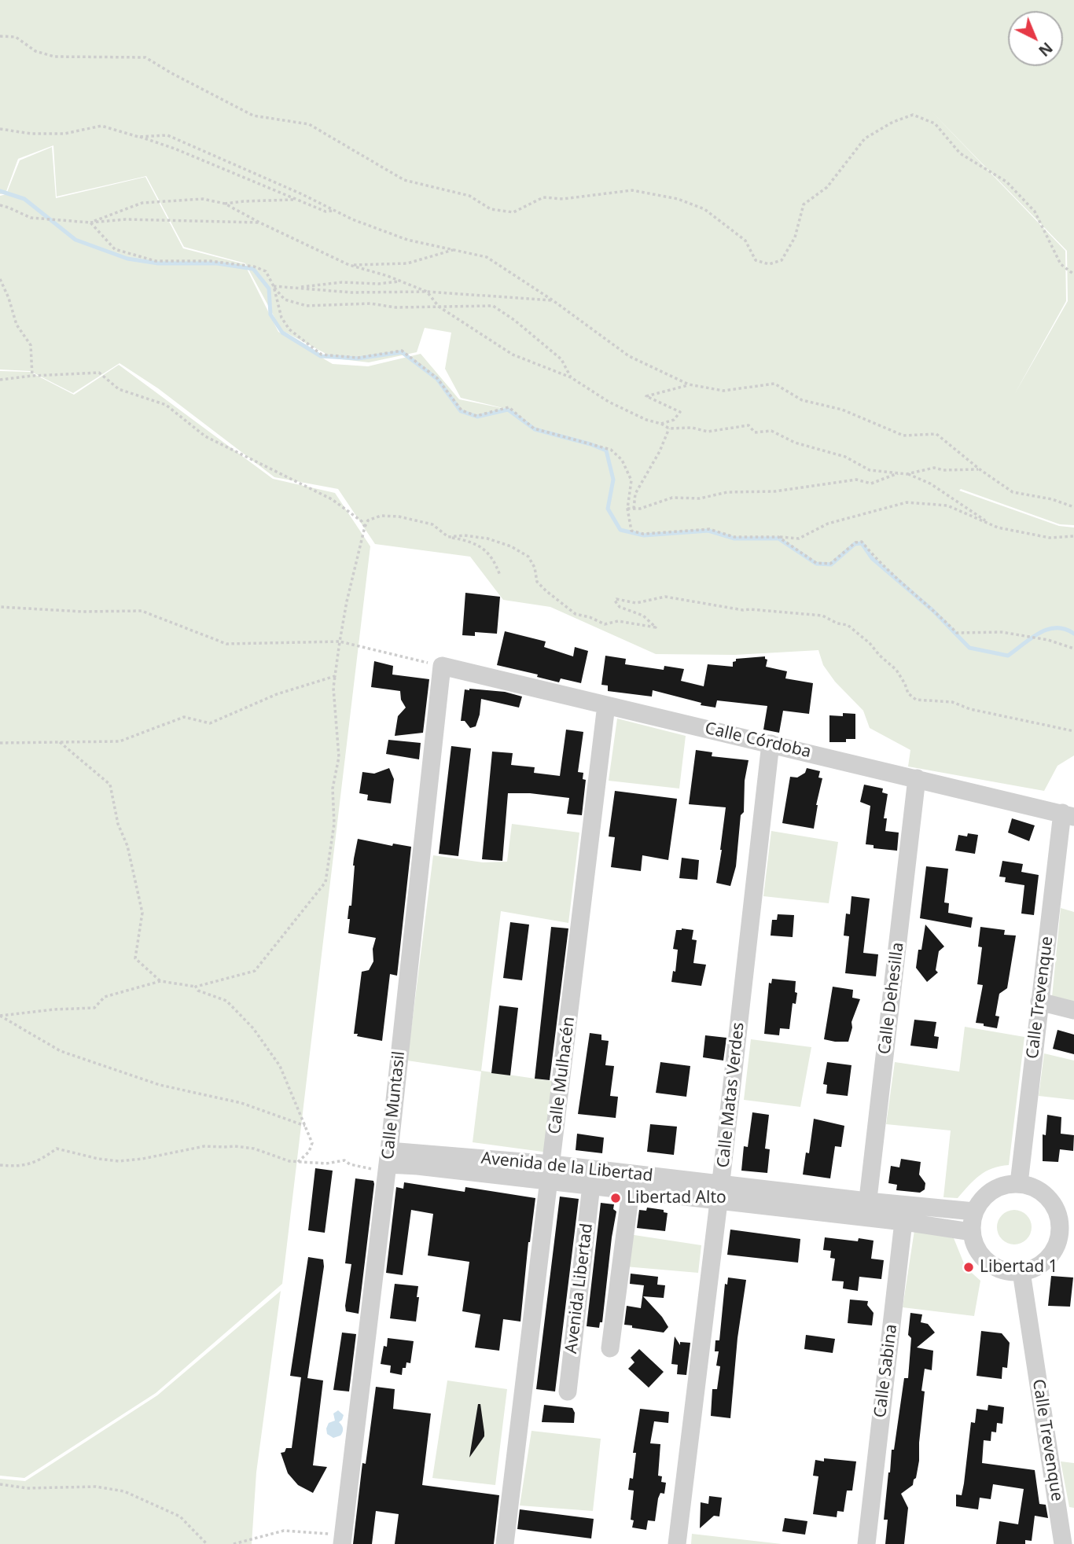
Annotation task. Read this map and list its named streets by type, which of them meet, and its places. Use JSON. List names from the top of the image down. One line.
{"streets":{"street":["Calle Córdoba","Calle Trevenque","Calle Dehesilla","Calle Mulhacén","Calle Matas Verdes","Calle Muntasil","Avenida de la Libertad","Avenida Libertad","Calle Sabina"]},"crossings":[["Calle Córdoba","Calle Trevenque"],["Calle Córdoba","Calle Dehesilla"],["Calle Córdoba","Calle Mulhacén"],["Calle Córdoba","Calle Matas Verdes"],["Calle Córdoba","Calle Muntasil"],["Calle Trevenque","Avenida de la Libertad"],["Calle Dehesilla","Avenida de la Libertad"],["Calle Mulhacén","Avenida de la Libertad"],["Calle Matas Verdes","Avenida de la Libertad"],["Calle Muntasil","Avenida de la Libertad"],["Avenida de la Libertad","Avenida Libertad"],["Avenida de la Libertad","Calle Sabina"]],"places":["Libertad Alto","Libertad 1"],"north":"bottom right"}
